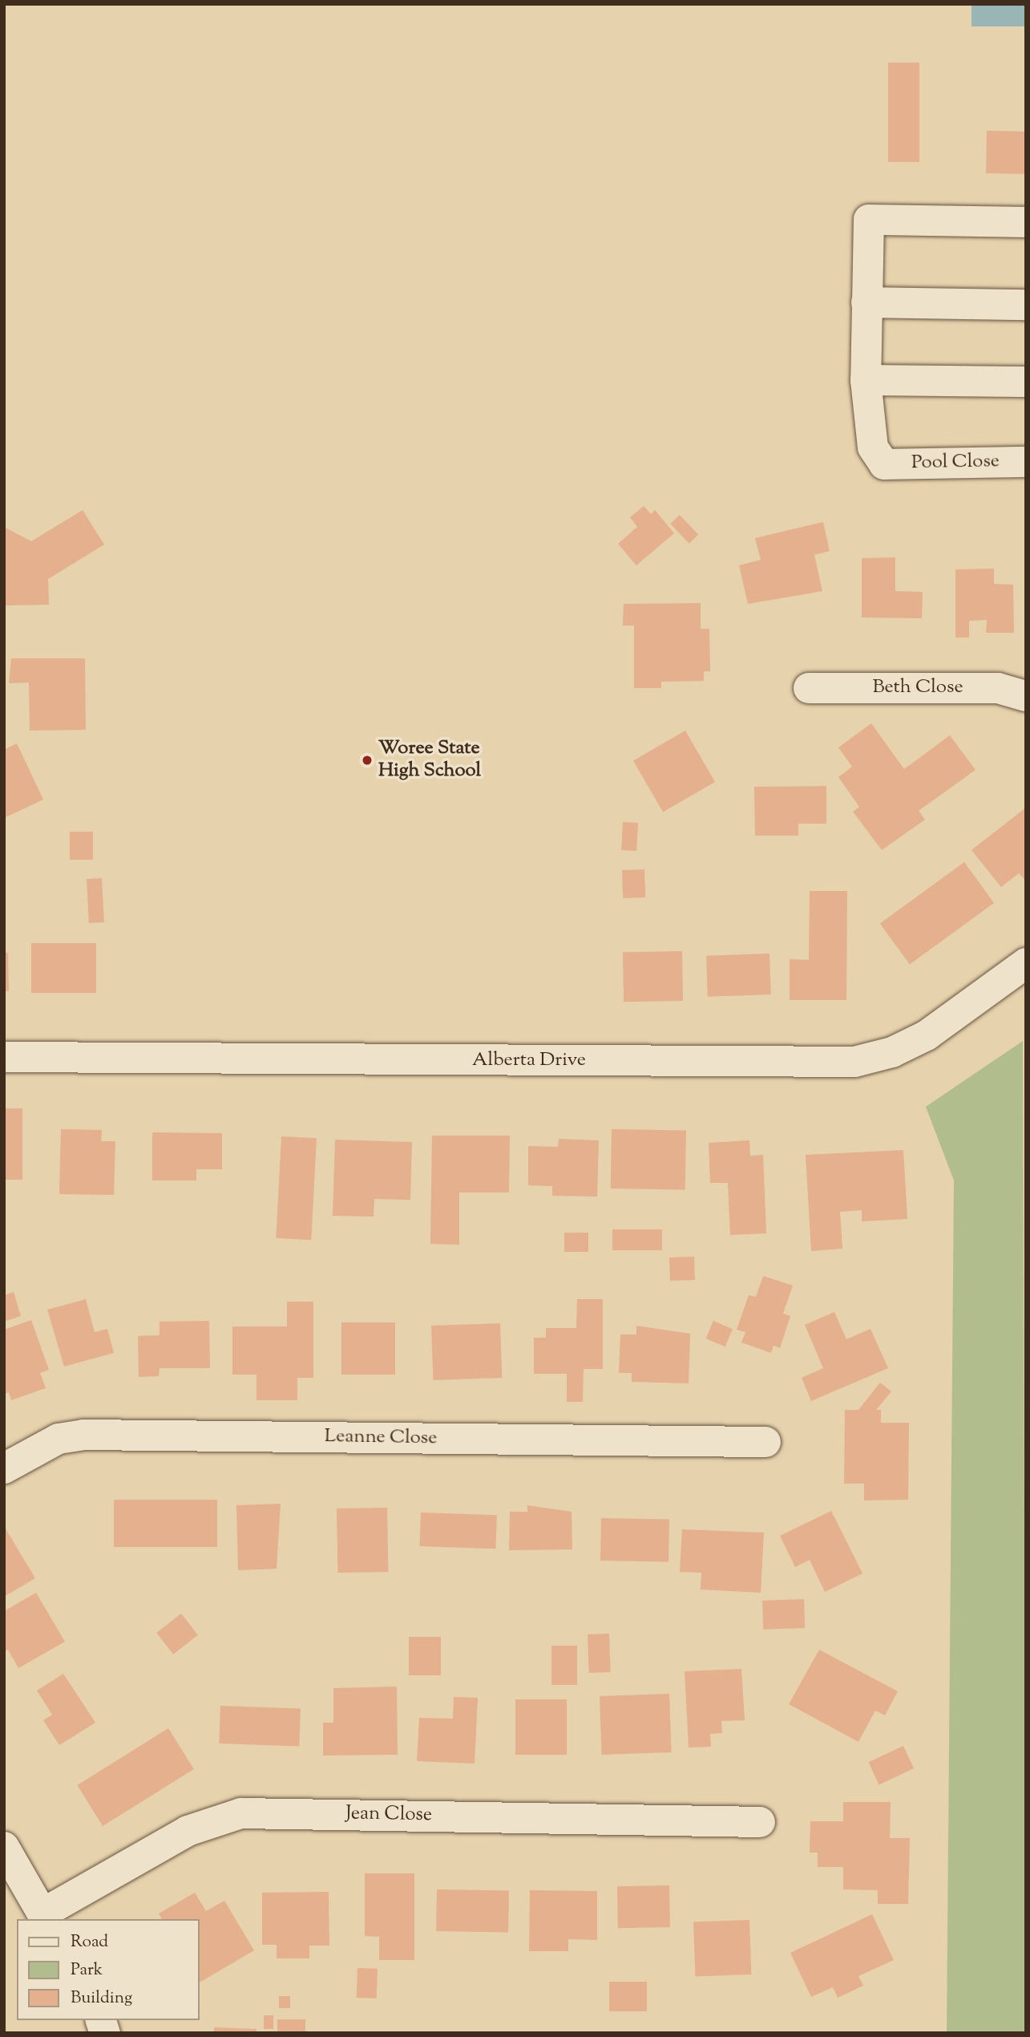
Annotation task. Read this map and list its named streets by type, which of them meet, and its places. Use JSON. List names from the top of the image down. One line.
{"streets":{"street":["Pool Close","Beth Close","Alberta Drive","Leanne Close","Jean Close"]},"places":["Woree State High School"],"legend":["Road","Park","Building"]}
